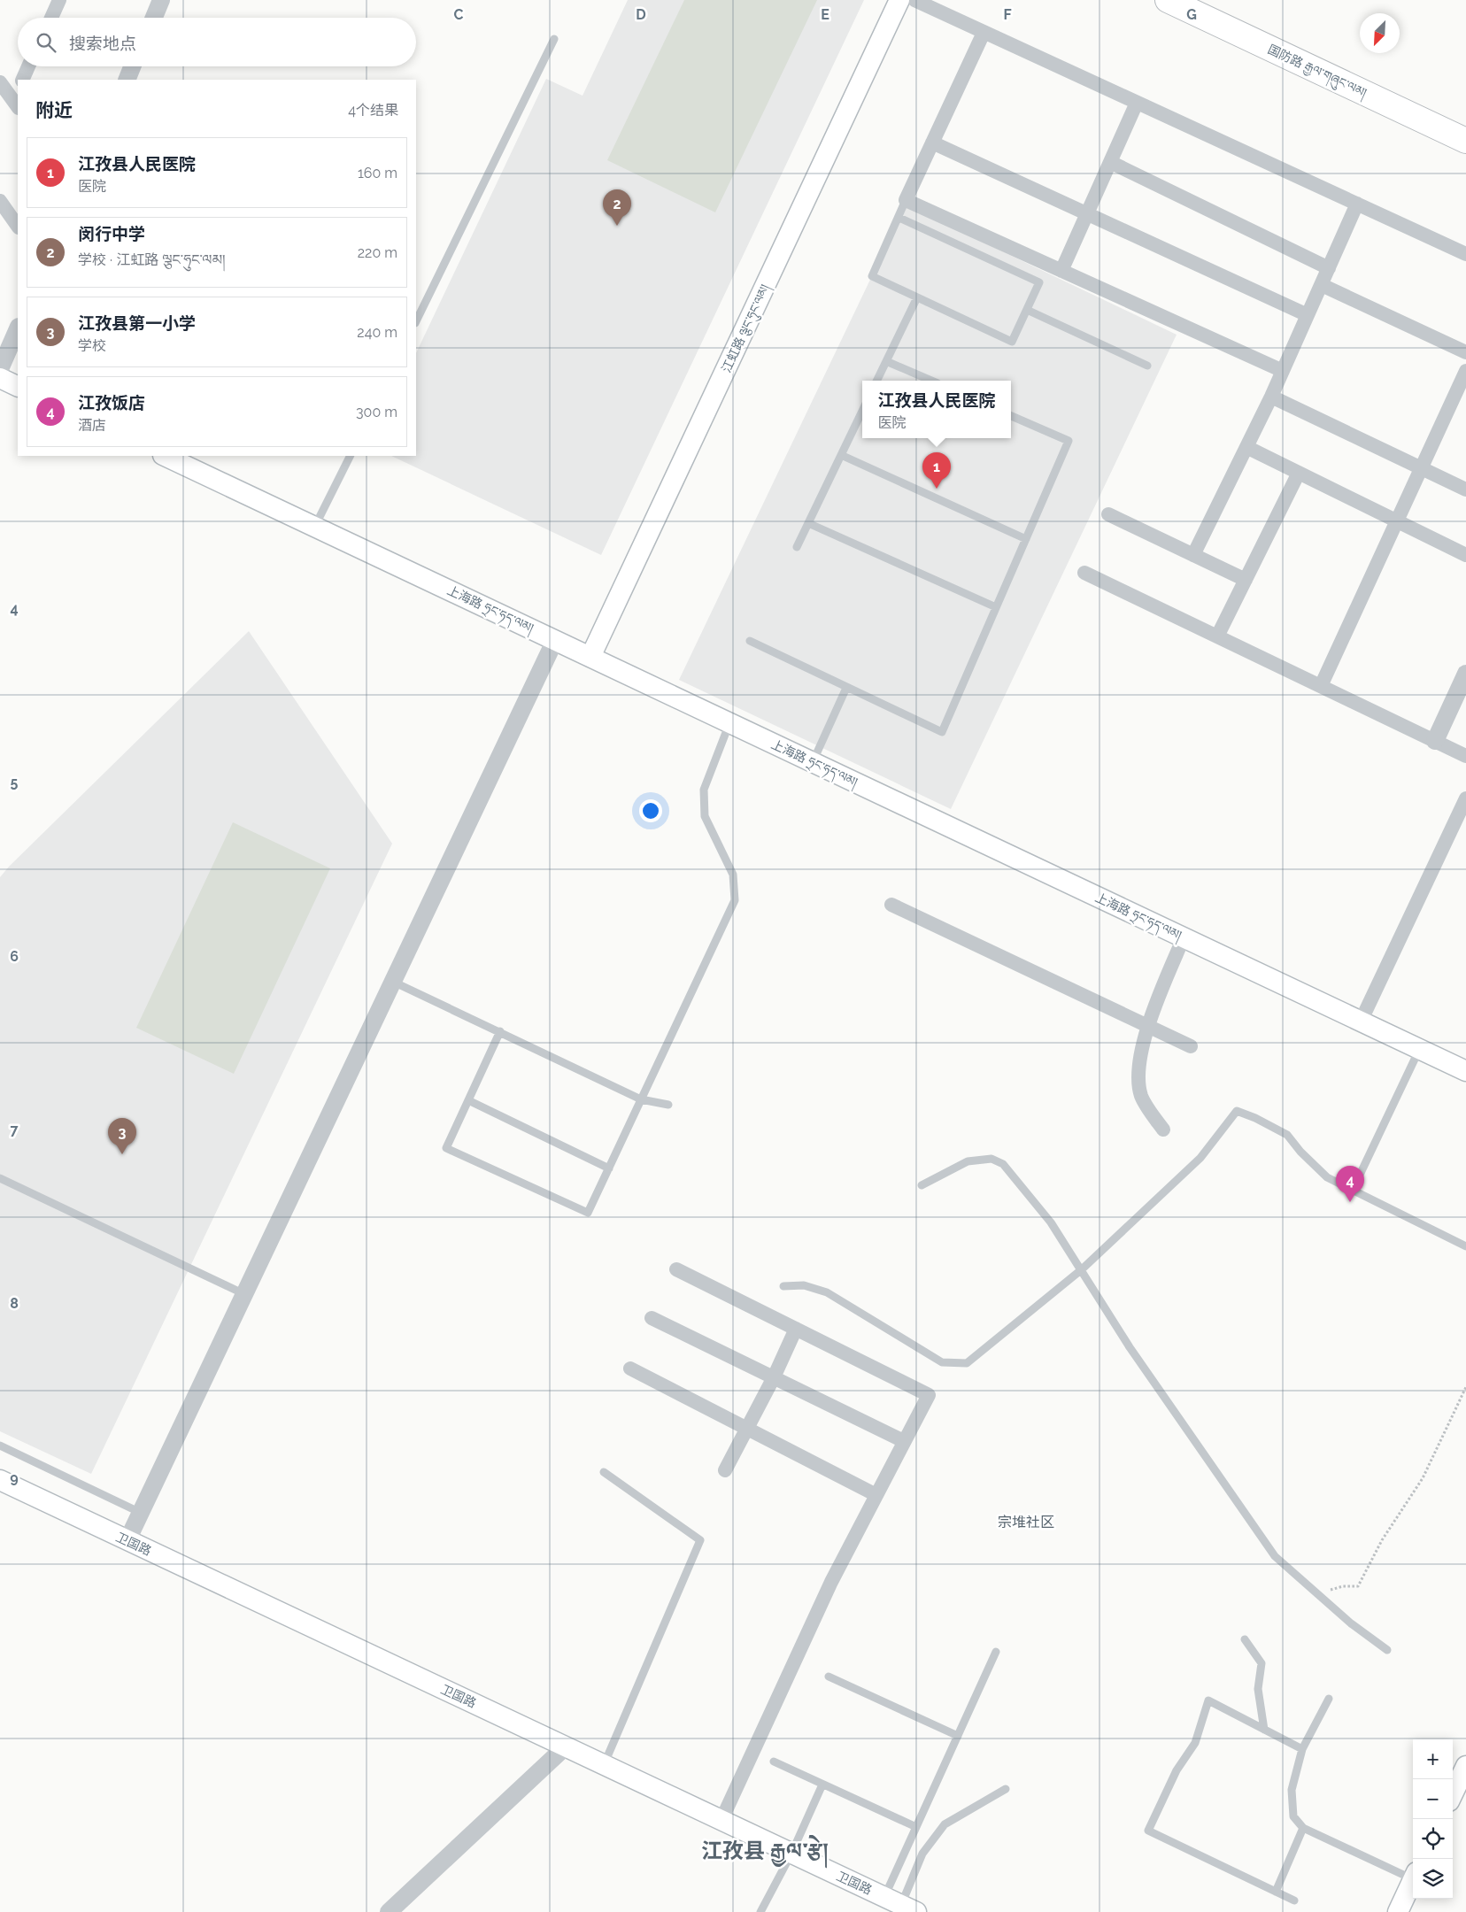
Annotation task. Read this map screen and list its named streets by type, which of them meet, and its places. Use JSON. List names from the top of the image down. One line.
{"streets":{"highway":["国防路 རྒྱལ་གཞུང་ལམ།"],"main road":["江虹路 ལྕང་ཧུང་ལམ།","上海路 ཧྲང་ཧད་ལམ།","卫国路"]},"crossings":[["江虹路 ལྕང་ཧུང་ལམ།","上海路 ཧྲང་ཧད་ལམ།"]],"districts":["宗堆社区","江孜县 རྒྱལ་རྩེ།"],"north":"bottom left","page":{"search":"搜索地点","heading":["附近","4个结果"],"list":[{"mark":"1","name":"江孜县人民医院","note":"医院","value":"160 m"},{"mark":"2","name":"闵行中学","note":"学校 · 江虹路 ལྕང་ཧུང་ལམ།","value":"220 m"},{"mark":"3","name":"江孜县第一小学","note":"学校","value":"240 m"},{"mark":"4","name":"江孜饭店","note":"酒店","value":"300 m"}],"pins":["2","1","3","4"],"popup":["江孜县人民医院","医院"],"map_buttons":["+","−"]},"grid":{"columns":["C","D","E","F","G"],"rows":["4","5","6","7","8","9"]}}
